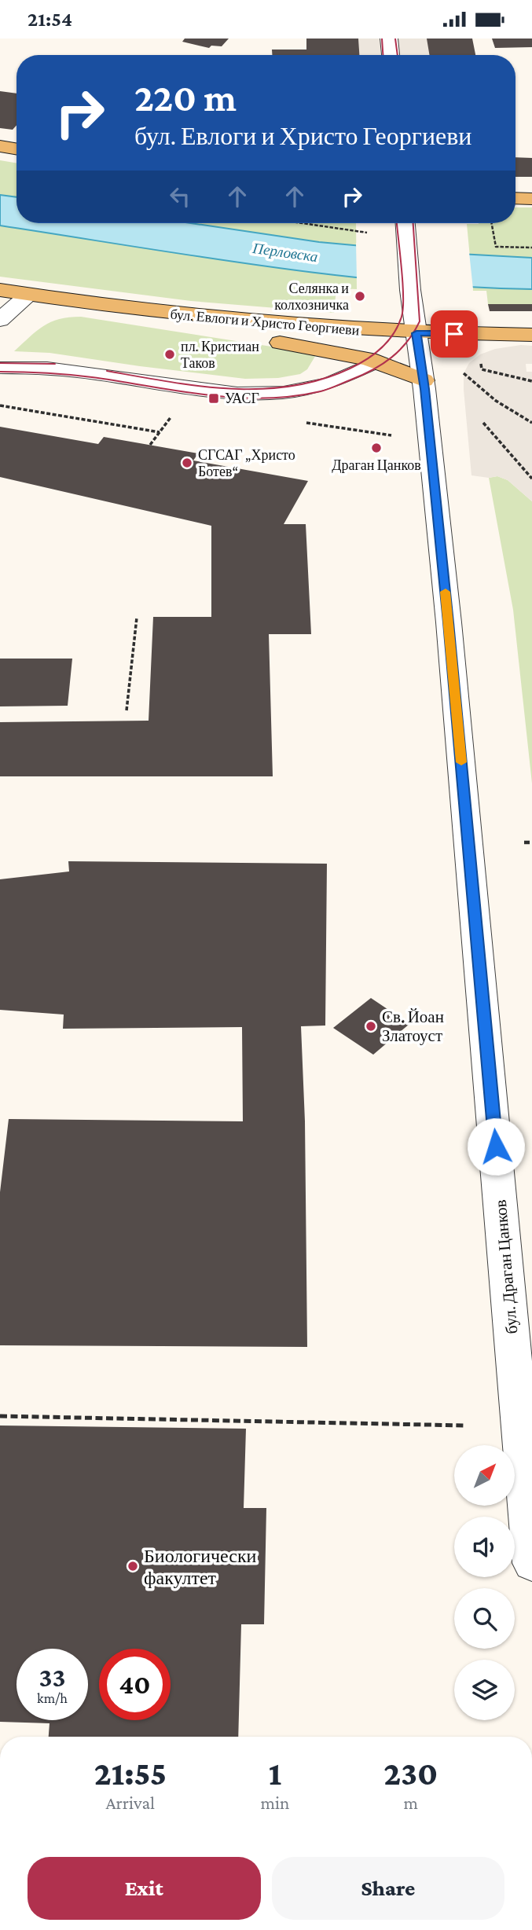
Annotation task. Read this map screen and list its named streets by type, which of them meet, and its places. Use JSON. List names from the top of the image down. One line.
{"streets":{"main road":["бул. Евлоги и Христо Георгиеви"],"street":["бул. Драган Цанков"]},"crossings":[["бул. Евлоги и Христо Георгиеви","бул. Драган Цанков"]],"water":["Перловска"],"places":{"other":["Селянка и колхозничка","пл. Кристиан Таков","Драган Цанков","СГСАГ „Христо Ботев“","Св. Йоан Златоуст","Биологически факултет"],"transit":["УАСГ"]},"north":"top right","page":{"status":"21:54","turn":["220 m","бул. Евлоги и Христо Георгиеви"],"speed":"33 km/h","limit":"40","eta":["21:55","Arrival","1","min","230","m"],"buttons":["Exit","Share"]}}
